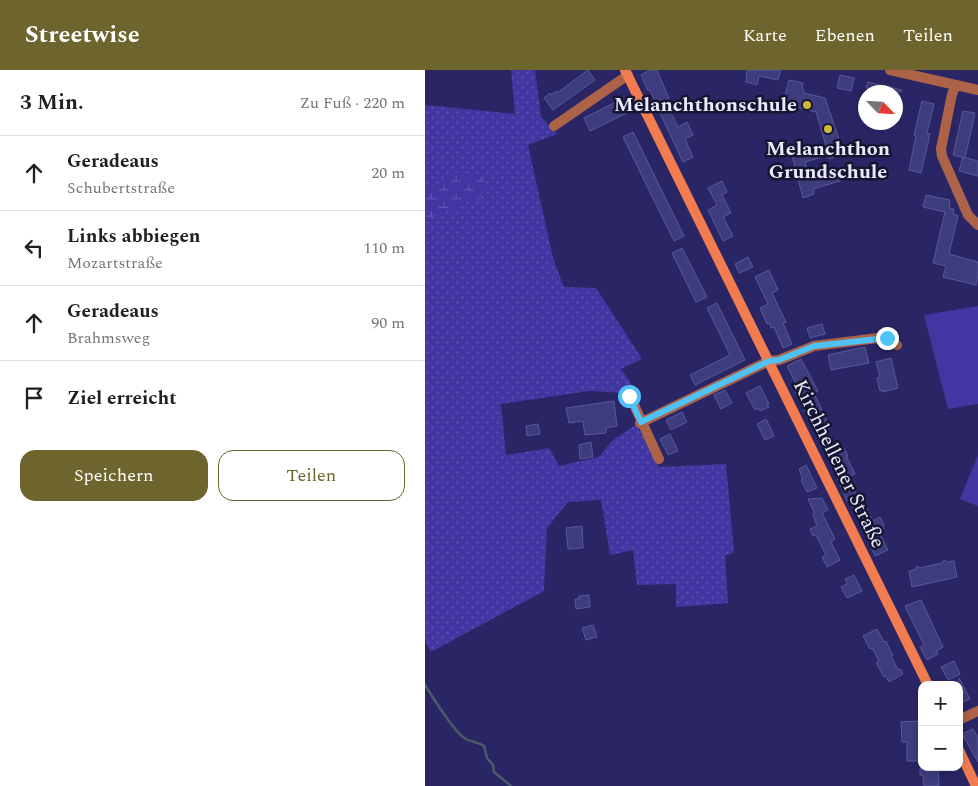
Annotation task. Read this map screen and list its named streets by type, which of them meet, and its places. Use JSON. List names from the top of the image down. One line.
{"streets":{"main road":["Kirchhellener Straße"]},"places":["Melanchthonschule","Melanchthon Grundschule"],"north":"bottom right","page":{"header":"Streetwise","nav":["Karte","Ebenen","Teilen"],"heading":["3 Min.","Zu Fuß · 220 m"],"list":[["Geradeaus","Schubertstraße","20 m"],["Links abbiegen","Mozartstraße","110 m"],["Geradeaus","Brahmsweg","90 m"],"Ziel erreicht"],"buttons":["Speichern","Teilen"],"map_buttons":["+","−"]}}
